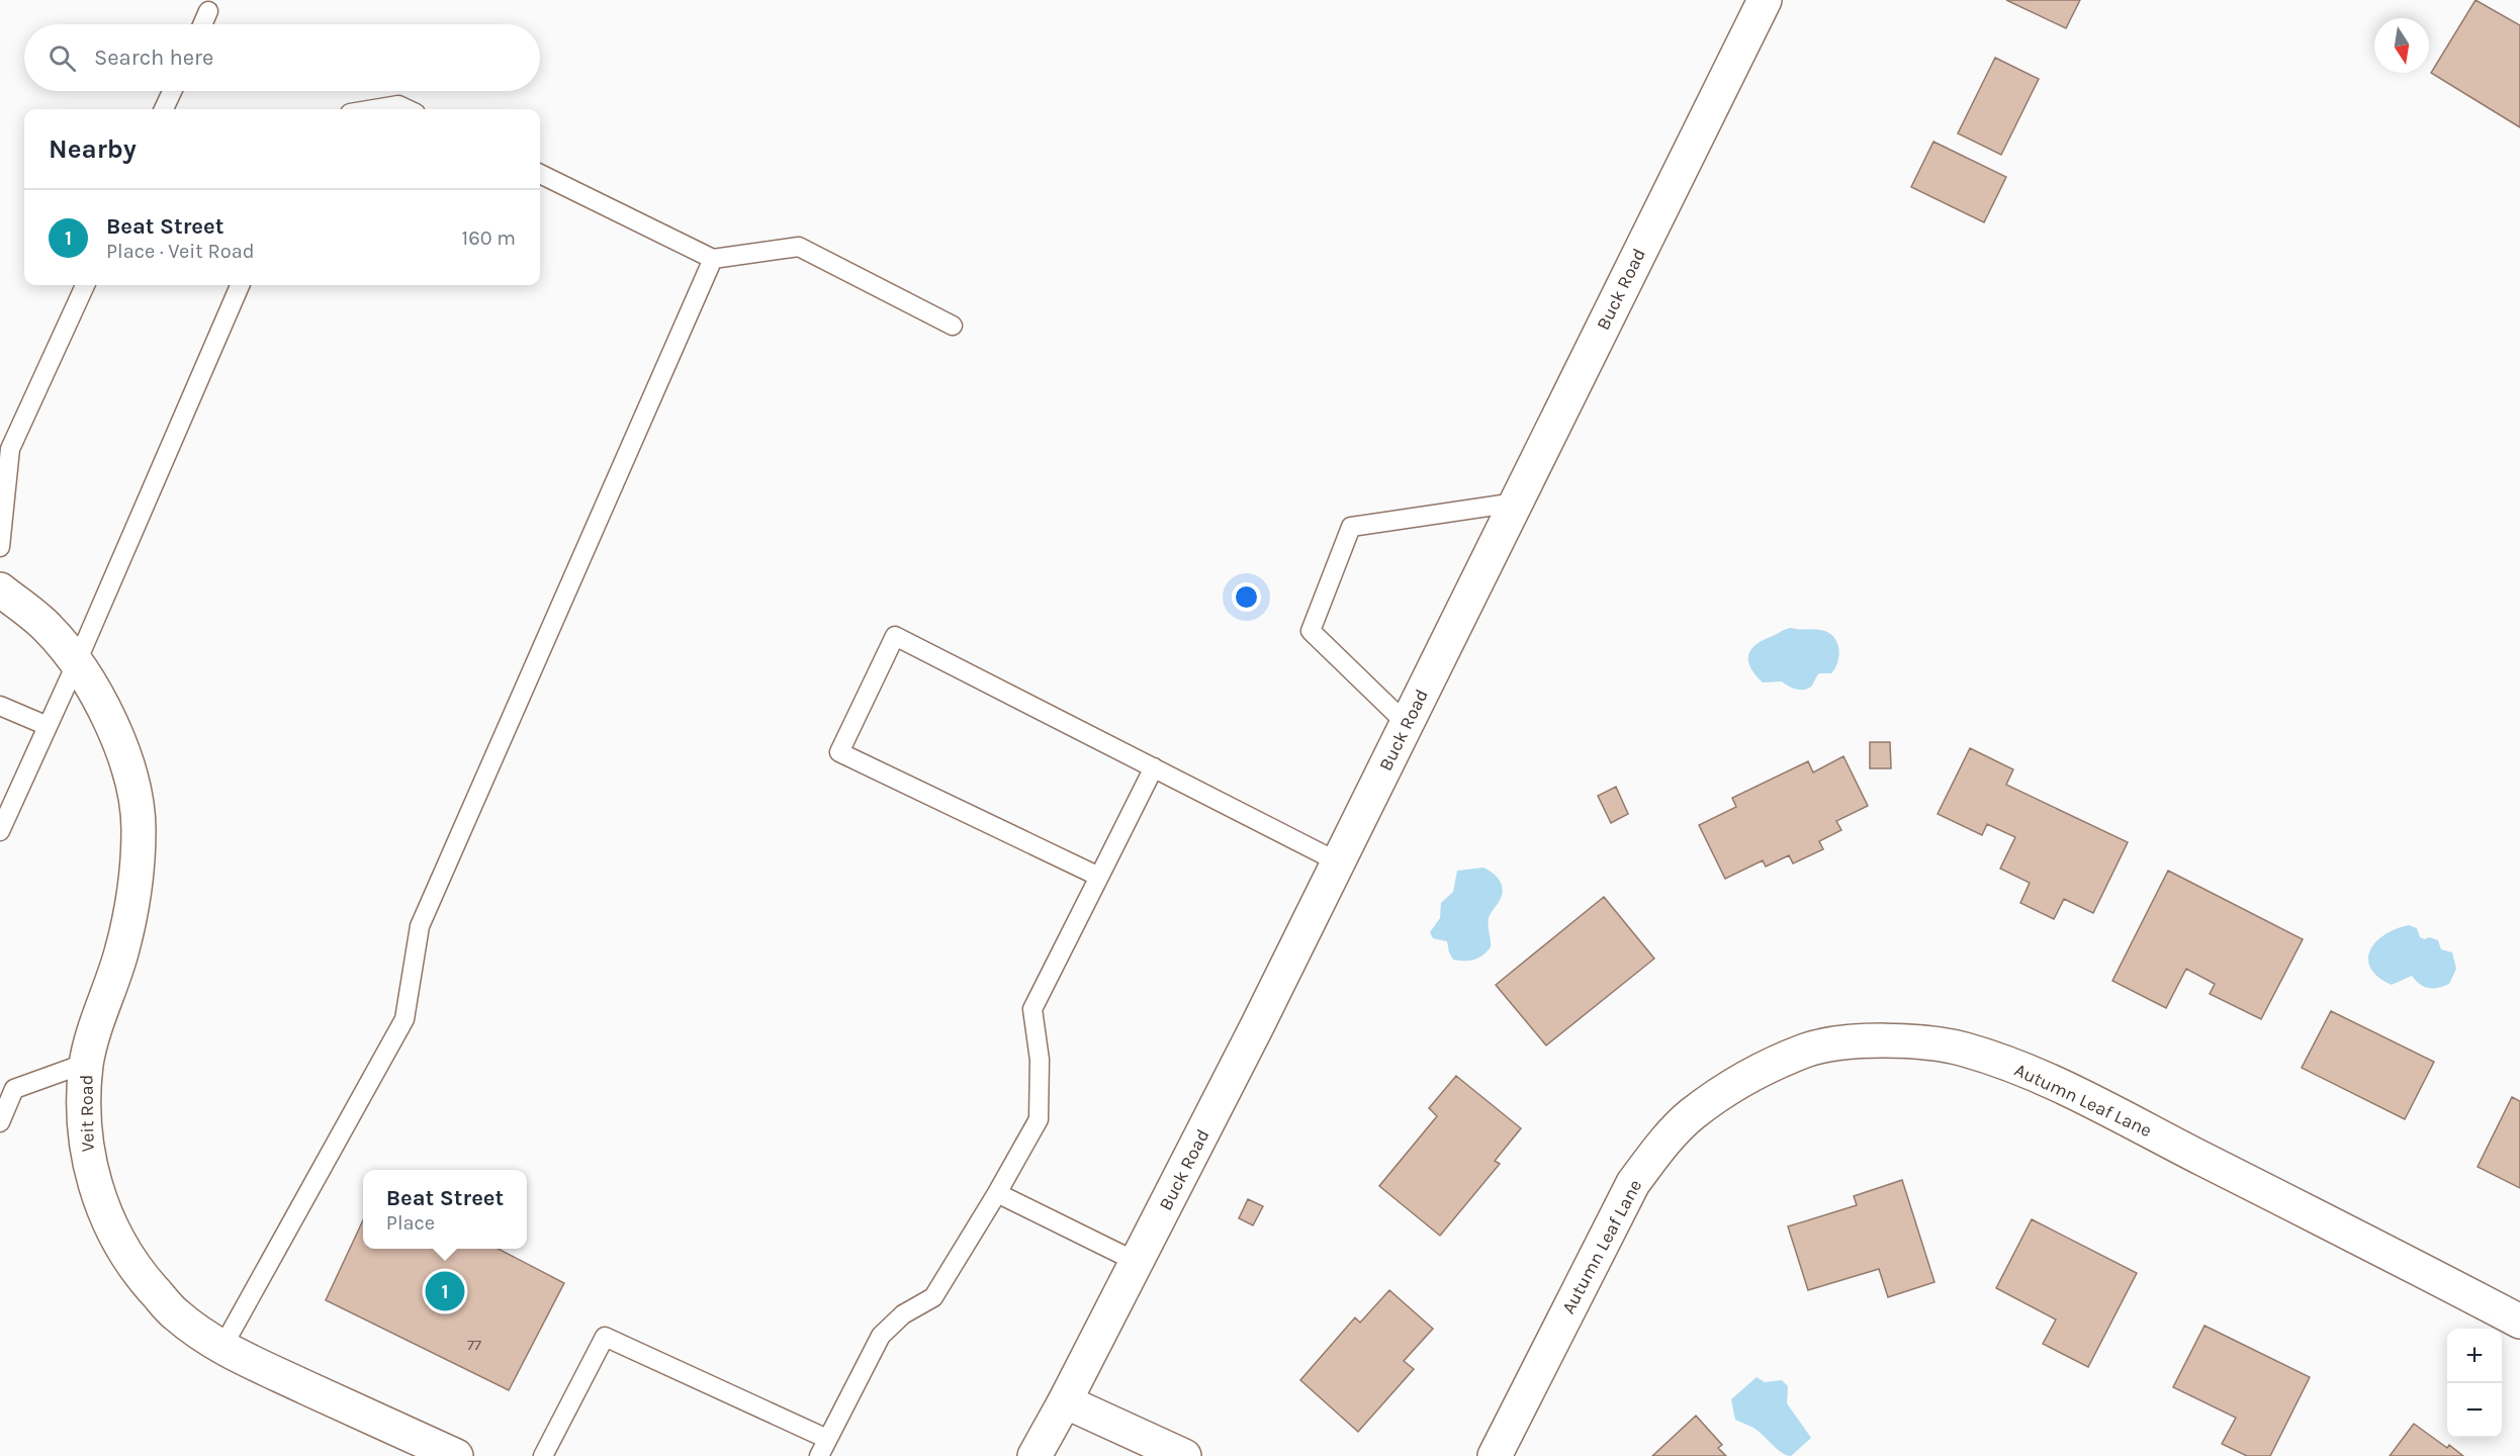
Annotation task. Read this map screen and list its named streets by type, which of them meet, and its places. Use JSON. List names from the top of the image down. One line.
{"streets":{"street":["Buck Road","Autumn Leaf Lane","Veit Road"]},"house_numbers":["77"],"north":"bottom","page":{"search":"Search here","heading":"Nearby","list":[{"mark":"1","name":"Beat Street","note":"Place · Veit Road","value":"160 m"}],"popup":["Beat Street","Place"],"pins":"1","map_buttons":["+","−"]}}
